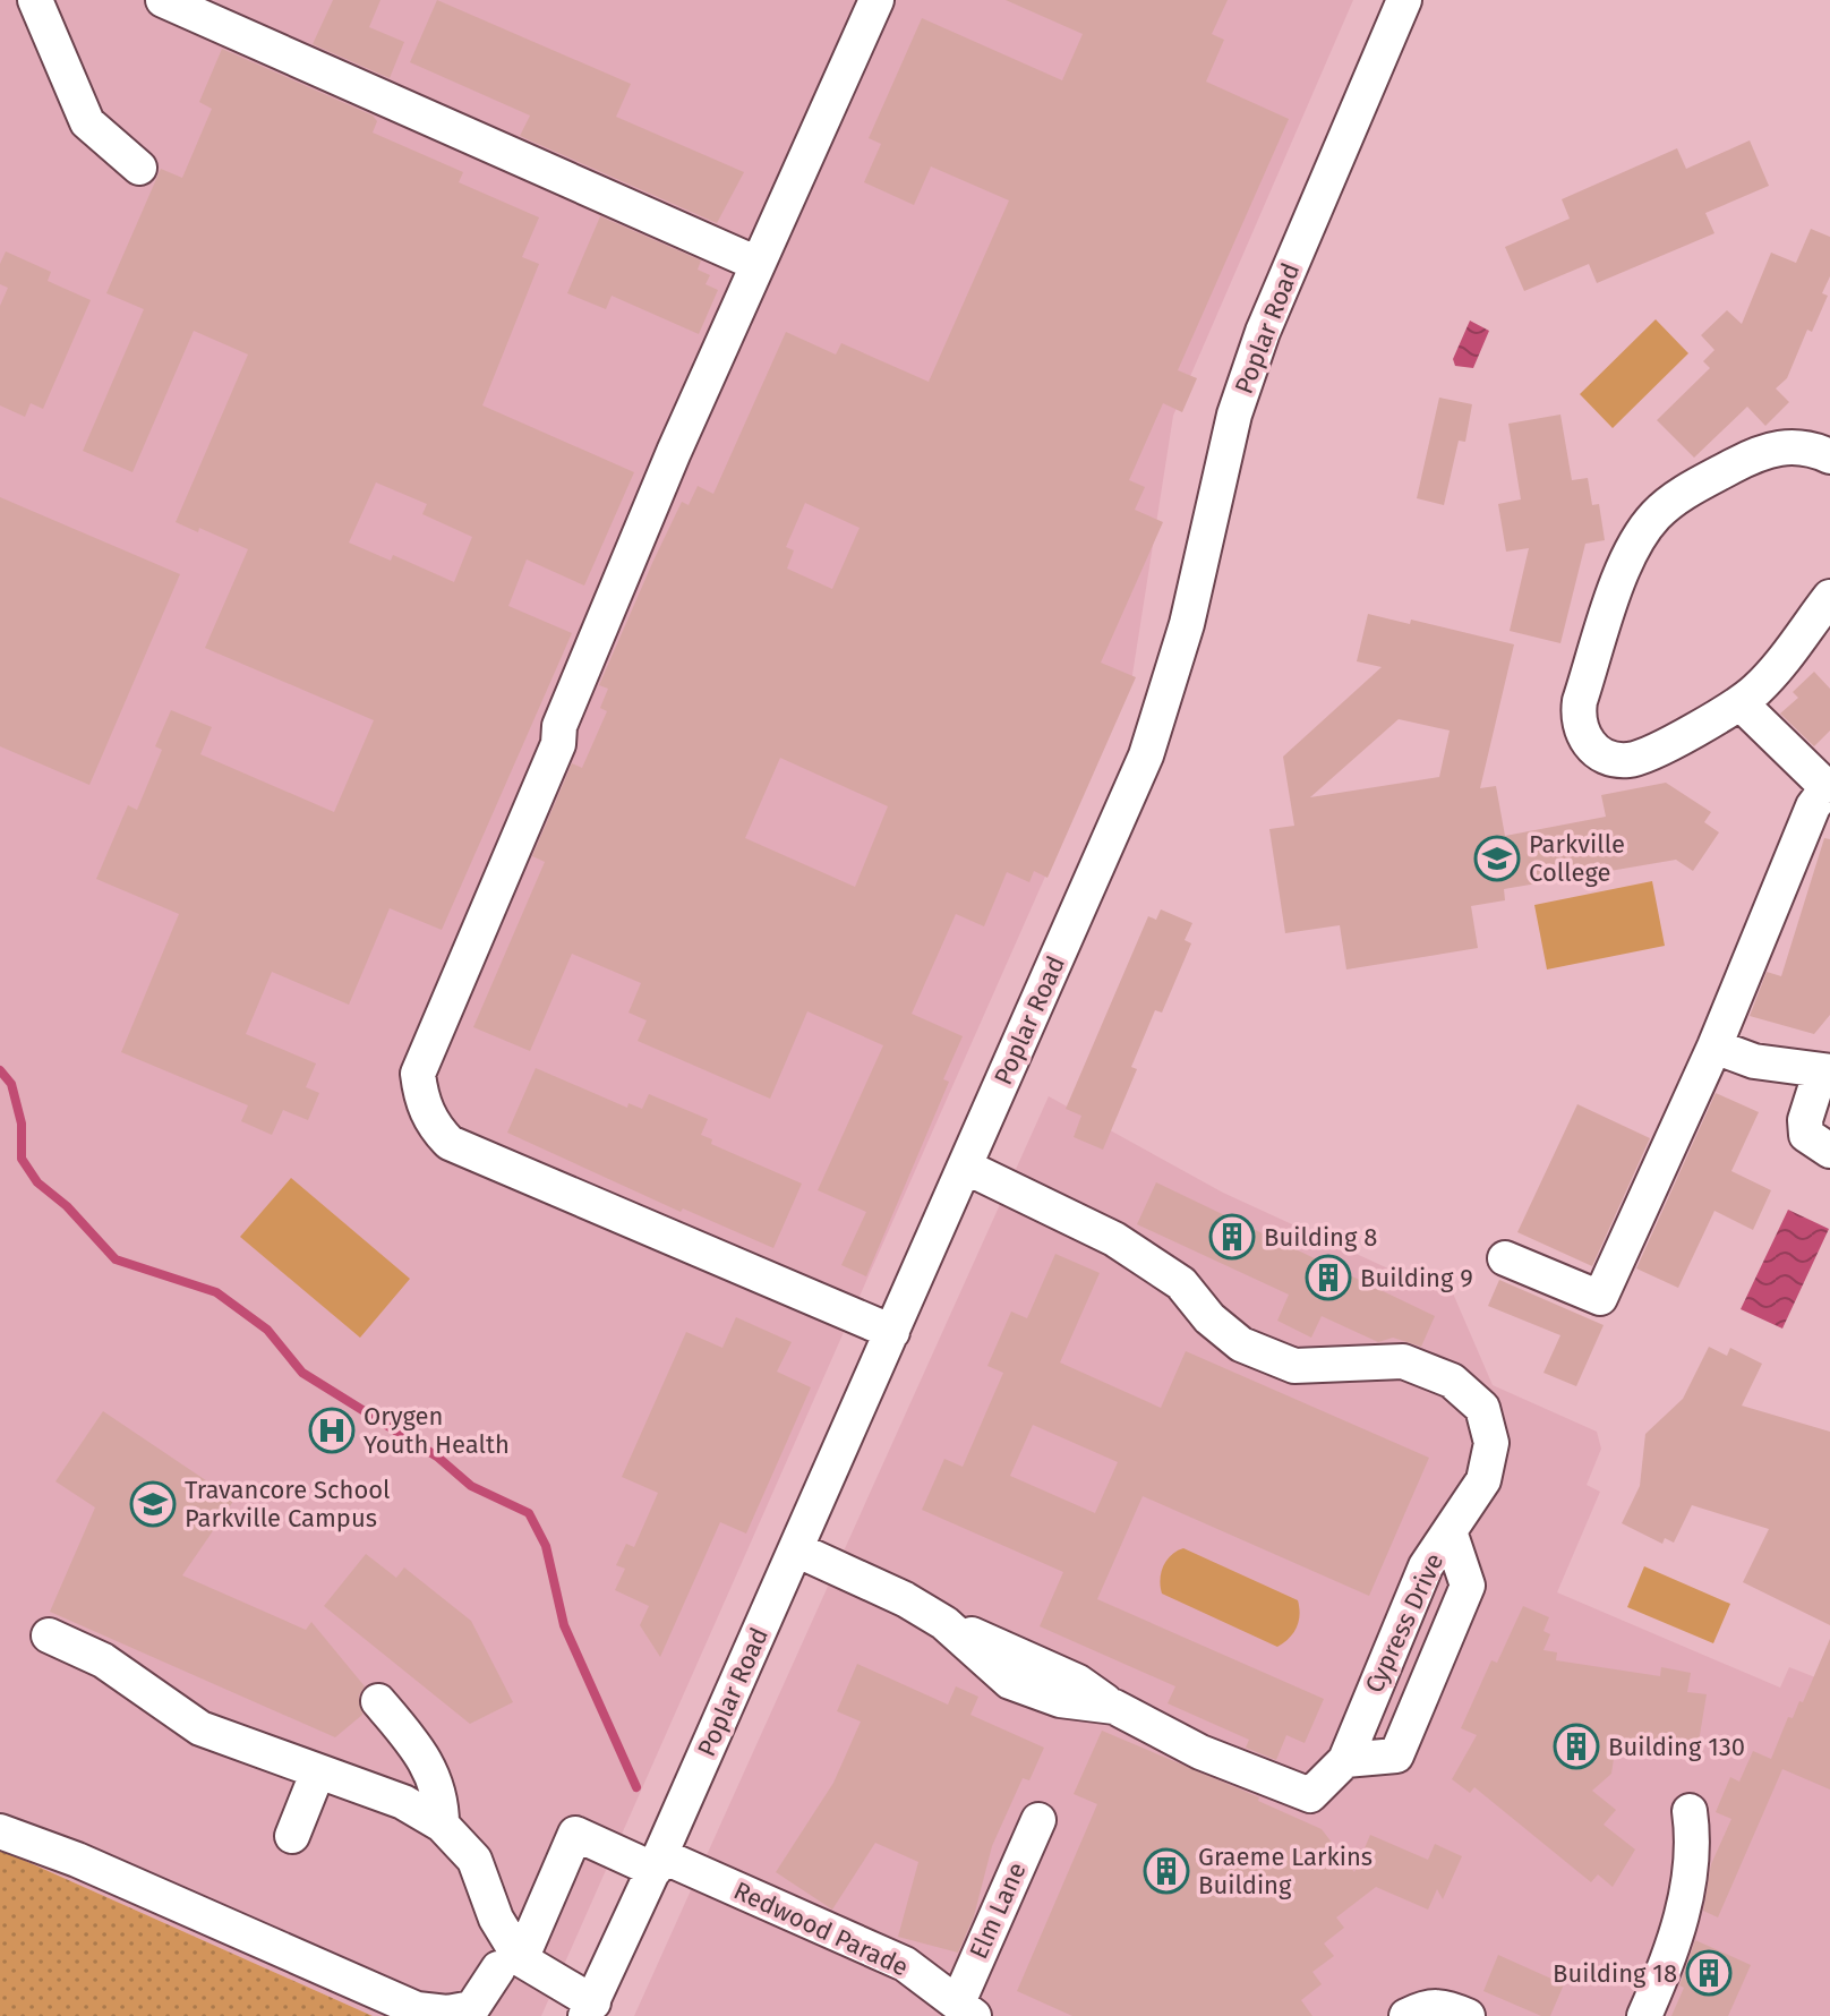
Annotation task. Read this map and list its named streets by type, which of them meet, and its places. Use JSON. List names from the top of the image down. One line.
{"streets":{"street":["Poplar Road","Cypress Drive","Elm Lane","Redwood Parade"]},"crossings":[["Poplar Road","Cypress Drive"],["Poplar Road","Redwood Parade"],["Elm Lane","Redwood Parade"]],"places":{"school or university":["Parkville College","Travancore School Parkville Campus"],"building":["Building 8","Building 9","Building 130","Graeme Larkins Building","Building 18"],"hospital":["Orygen Youth Health"]}}
